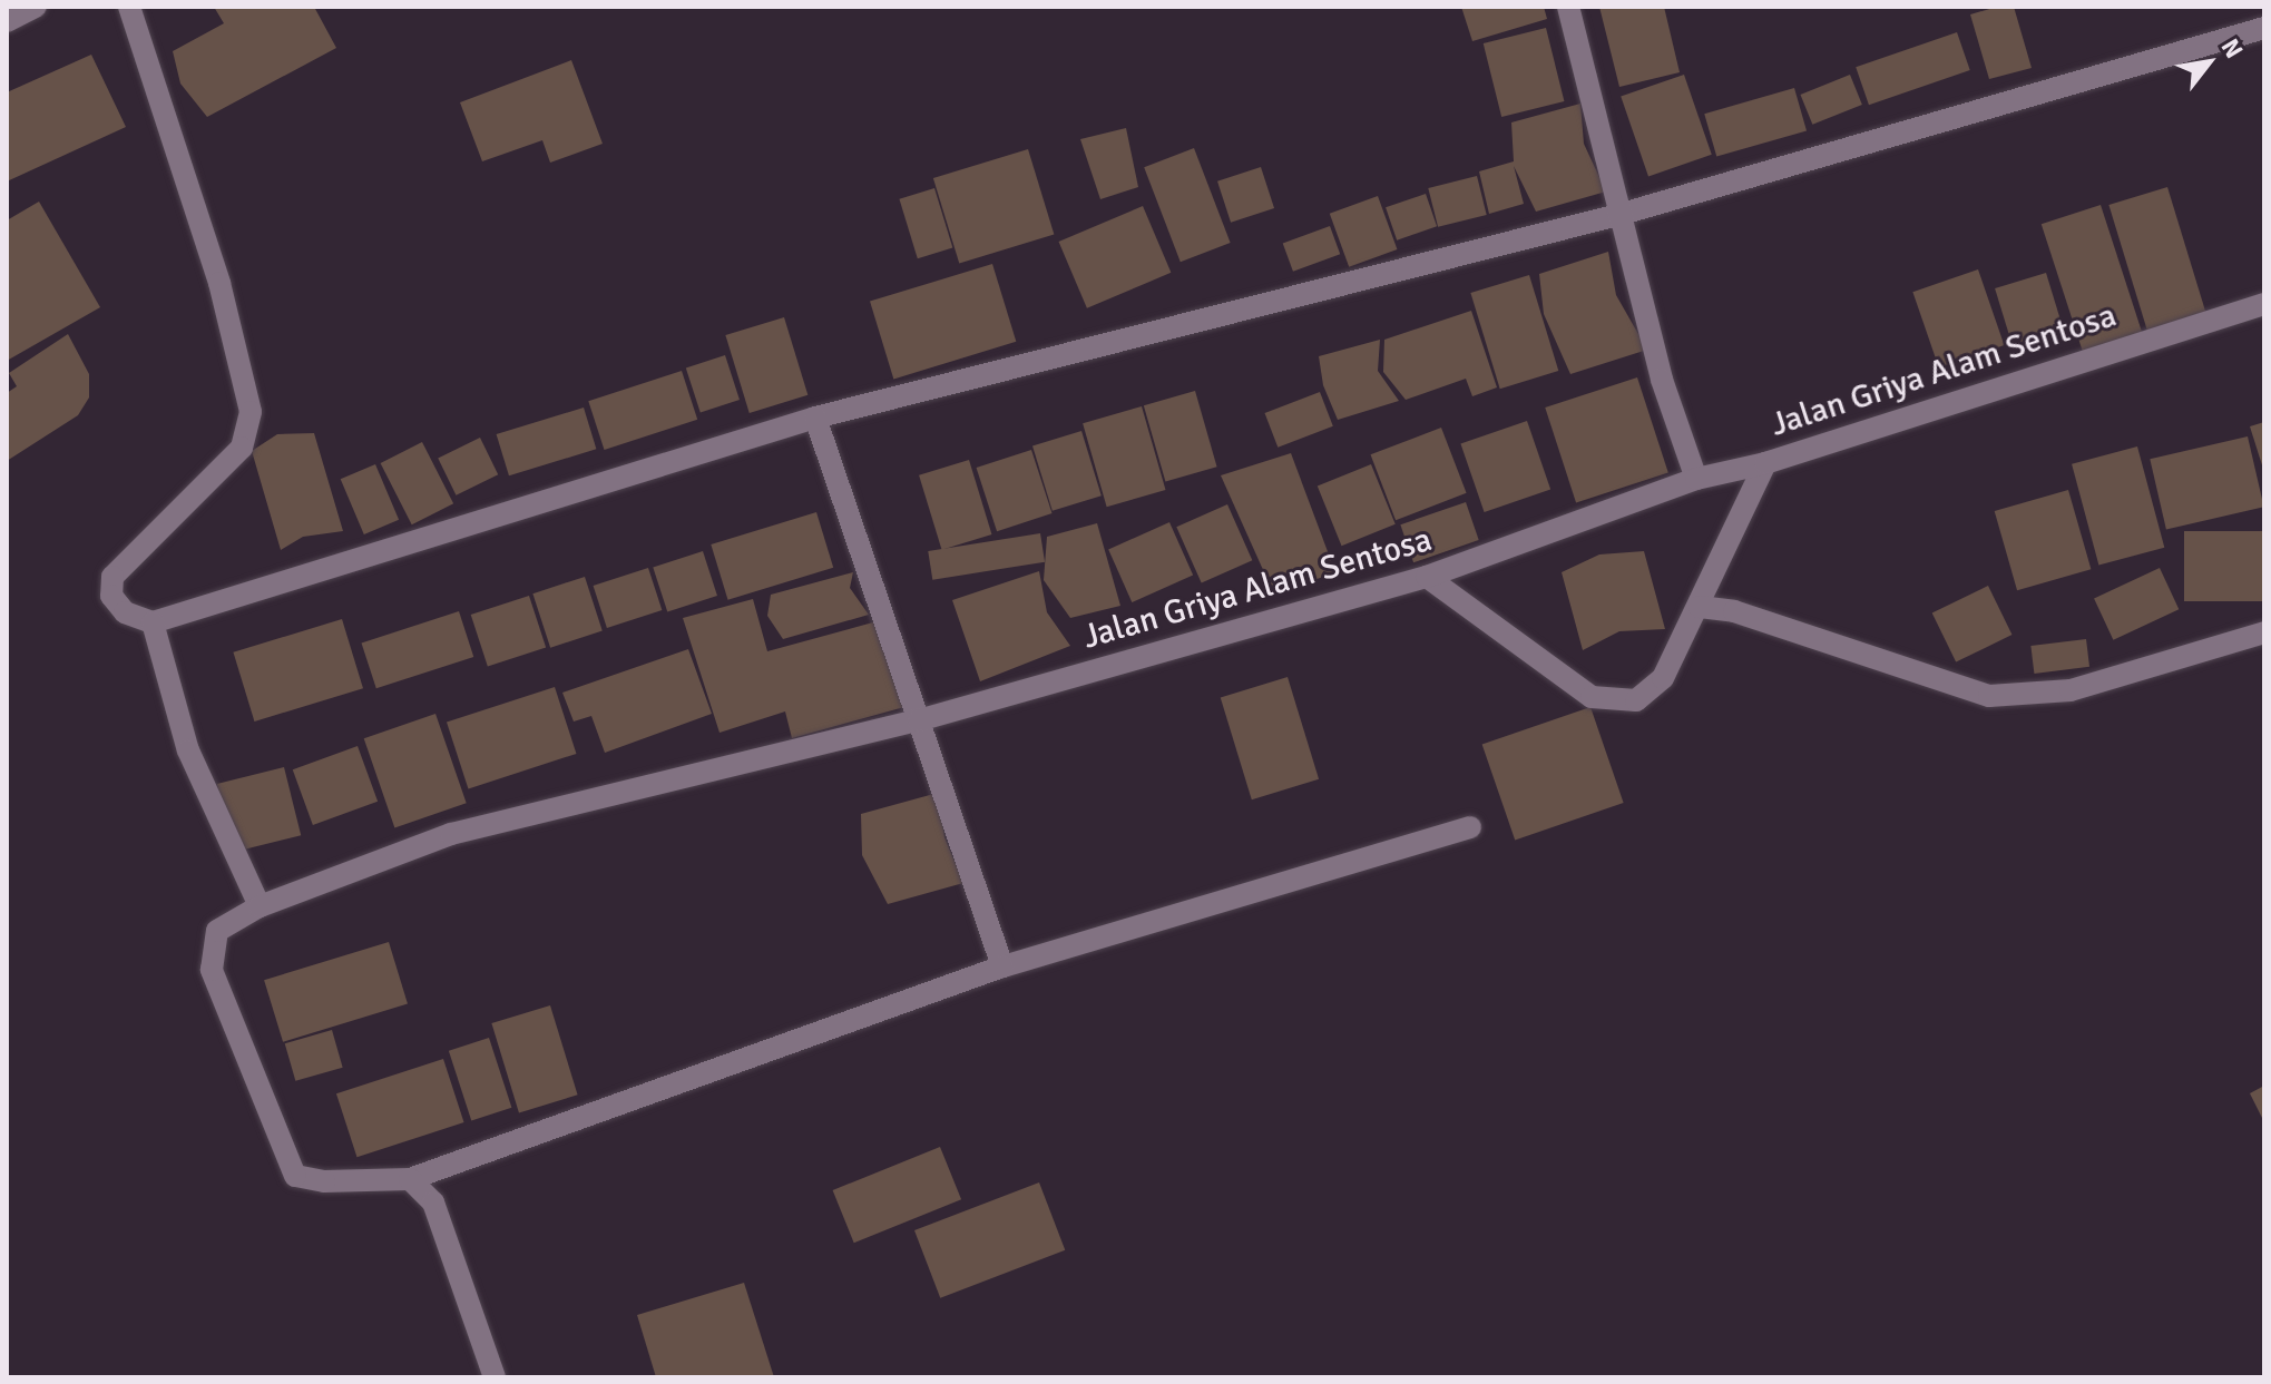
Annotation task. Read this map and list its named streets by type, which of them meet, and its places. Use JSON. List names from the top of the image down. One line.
{"streets":{"street":["Jalan Griya Alam Sentosa"]},"north":"top right"}
